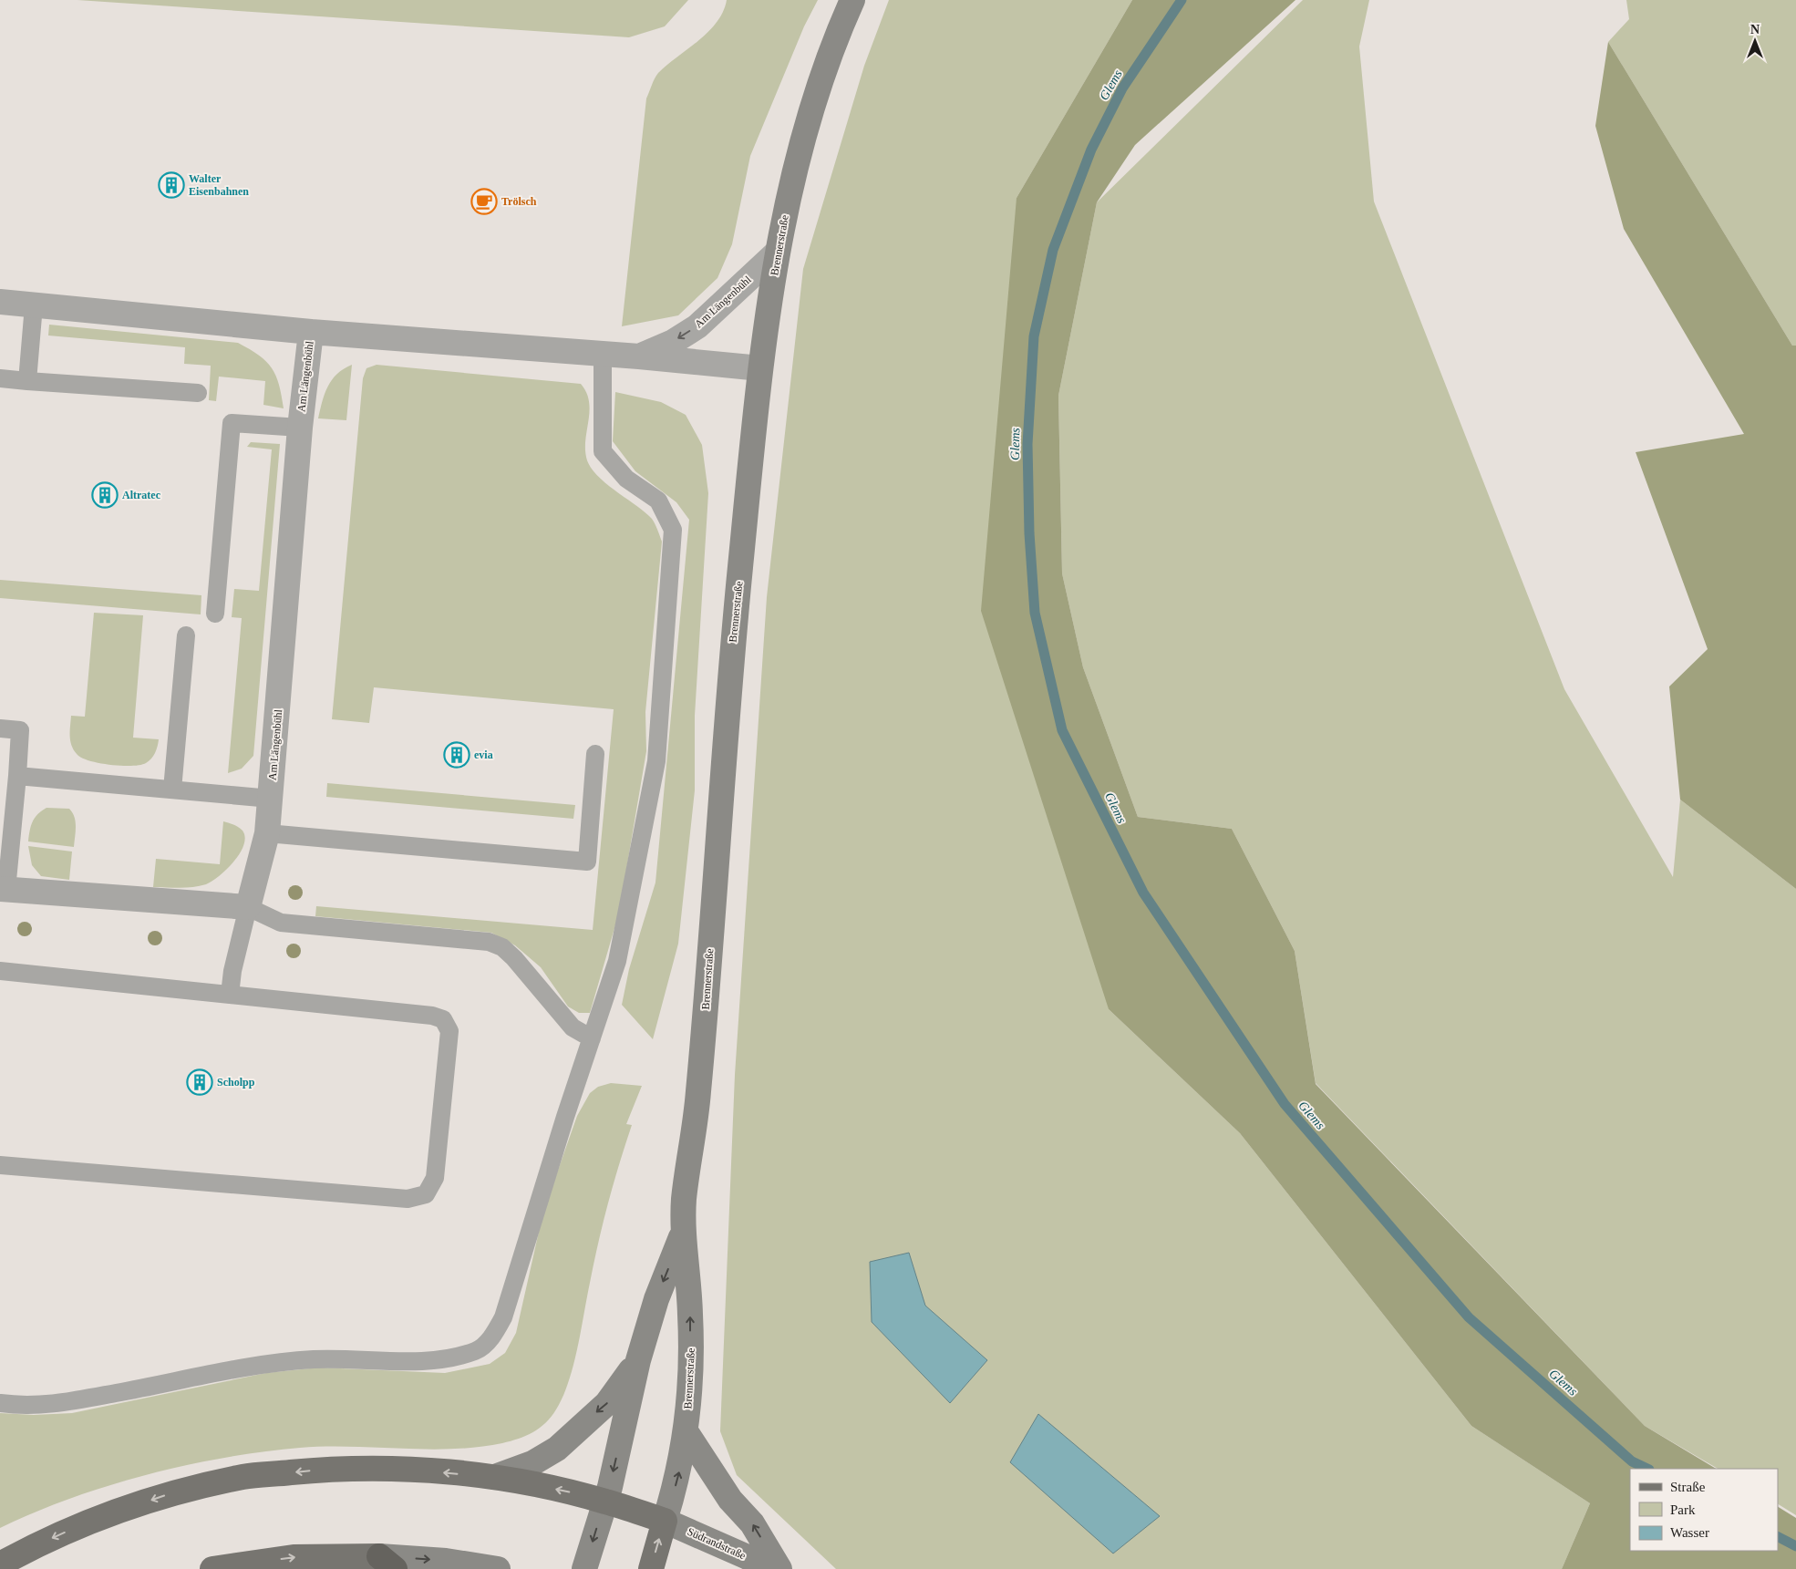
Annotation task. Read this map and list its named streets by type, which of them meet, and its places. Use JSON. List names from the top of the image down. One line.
{"streets":{"main road":["Brennerstraße","Südrandstraße"],"street":["Am Längenbühl"]},"crossings":[["Brennerstraße","Am Längenbühl"],["Brennerstraße","Südrandstraße"]],"water":["Glems"],"places":{"building":["Walter Eisenbahnen","Altratec","evia","Scholpp"],"cafe":["Trölsch"]},"legend":["Straße","Park","Wasser"],"north":"top"}
